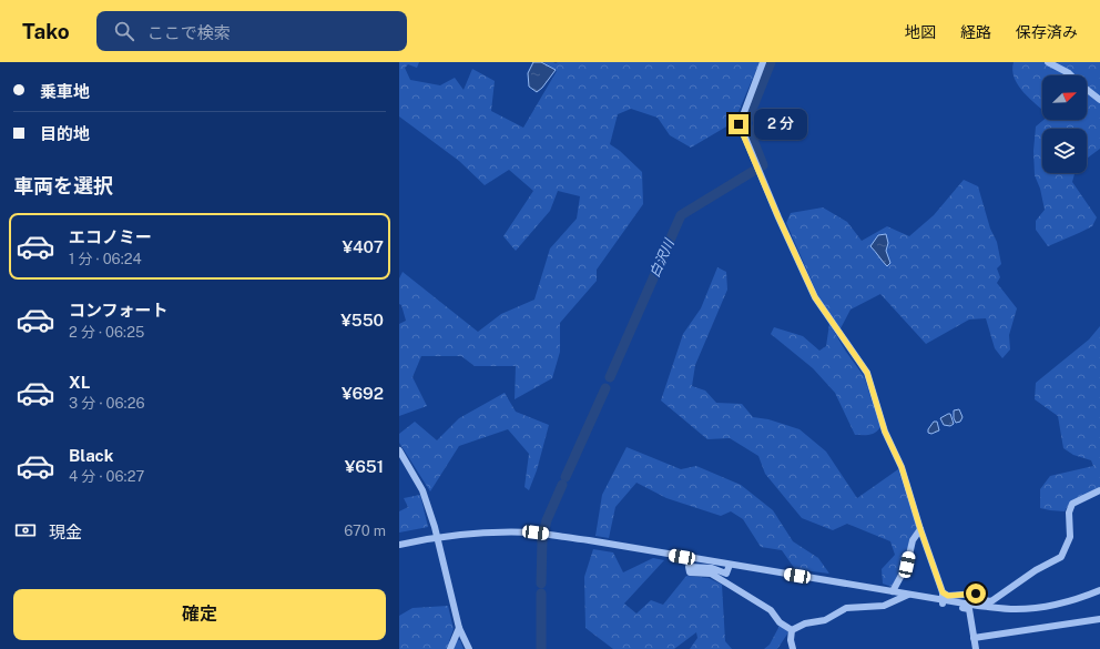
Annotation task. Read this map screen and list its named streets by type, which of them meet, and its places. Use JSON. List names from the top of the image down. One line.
{"water":["白沢川"],"north":"top right","page":{"header":"Tako","search":"ここで検索","nav":["地図","経路","保存済み"],"banner":["乗車地","目的地"],"bubble":"2 分","heading":"車両を選択","list":[{"name":"エコノミー","note":"1 分 · 06:24","value":"¥407"},{"name":"コンフォート","note":"2 分 · 06:25","value":"¥550"},{"name":"XL","note":"3 分 · 06:26","value":"¥692"},{"name":"Black","note":"4 分 · 06:27","value":"¥651"}],"pay":["現金","670 m"],"buttons":"確定"}}
